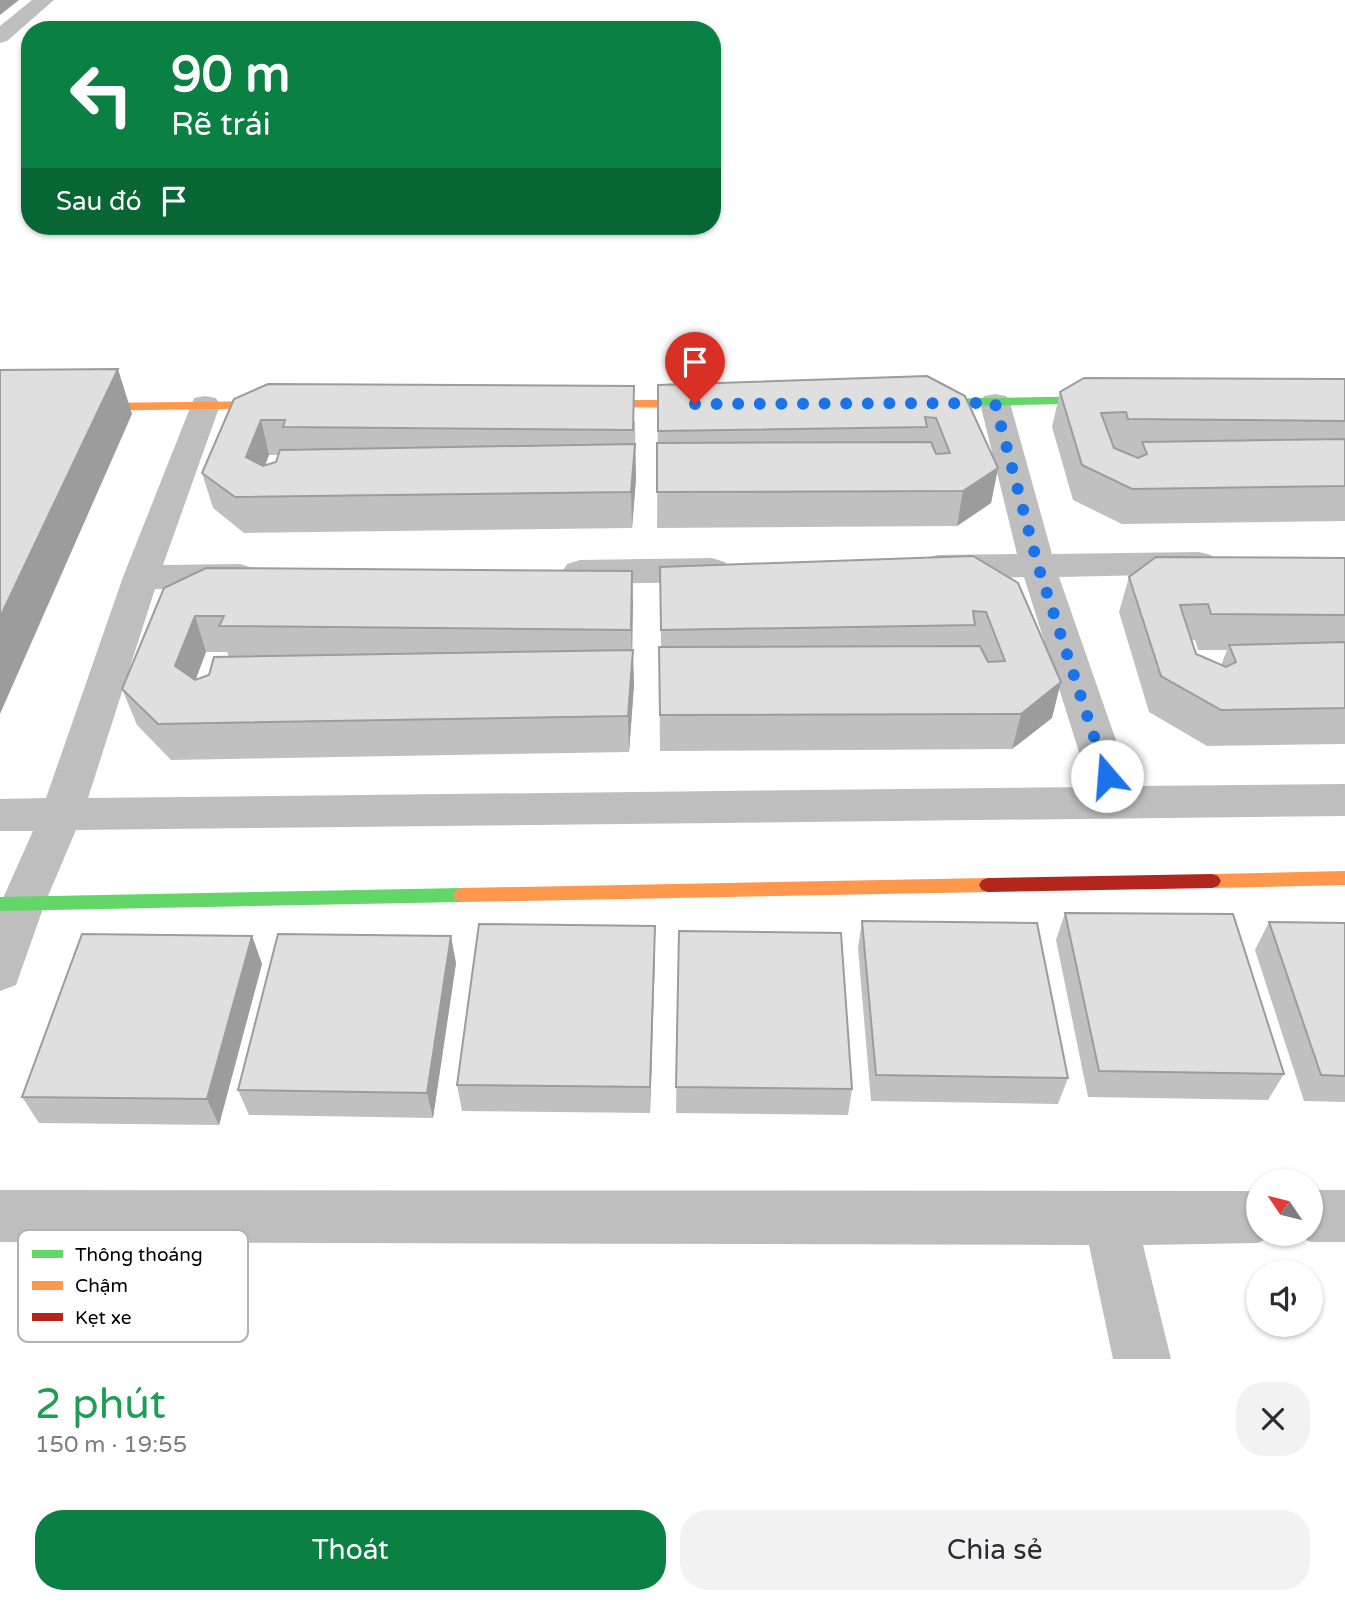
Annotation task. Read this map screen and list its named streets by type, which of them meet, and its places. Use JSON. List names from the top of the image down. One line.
{"legend":["Thông thoáng","Chậm","Kẹt xe"],"north":"top left","page":{"turn":["90 m","Rẽ trái"],"then":"Sau đó","heading":["2 phút","150 m · 19:55"],"buttons":["Thoát","Chia sẻ"]}}
